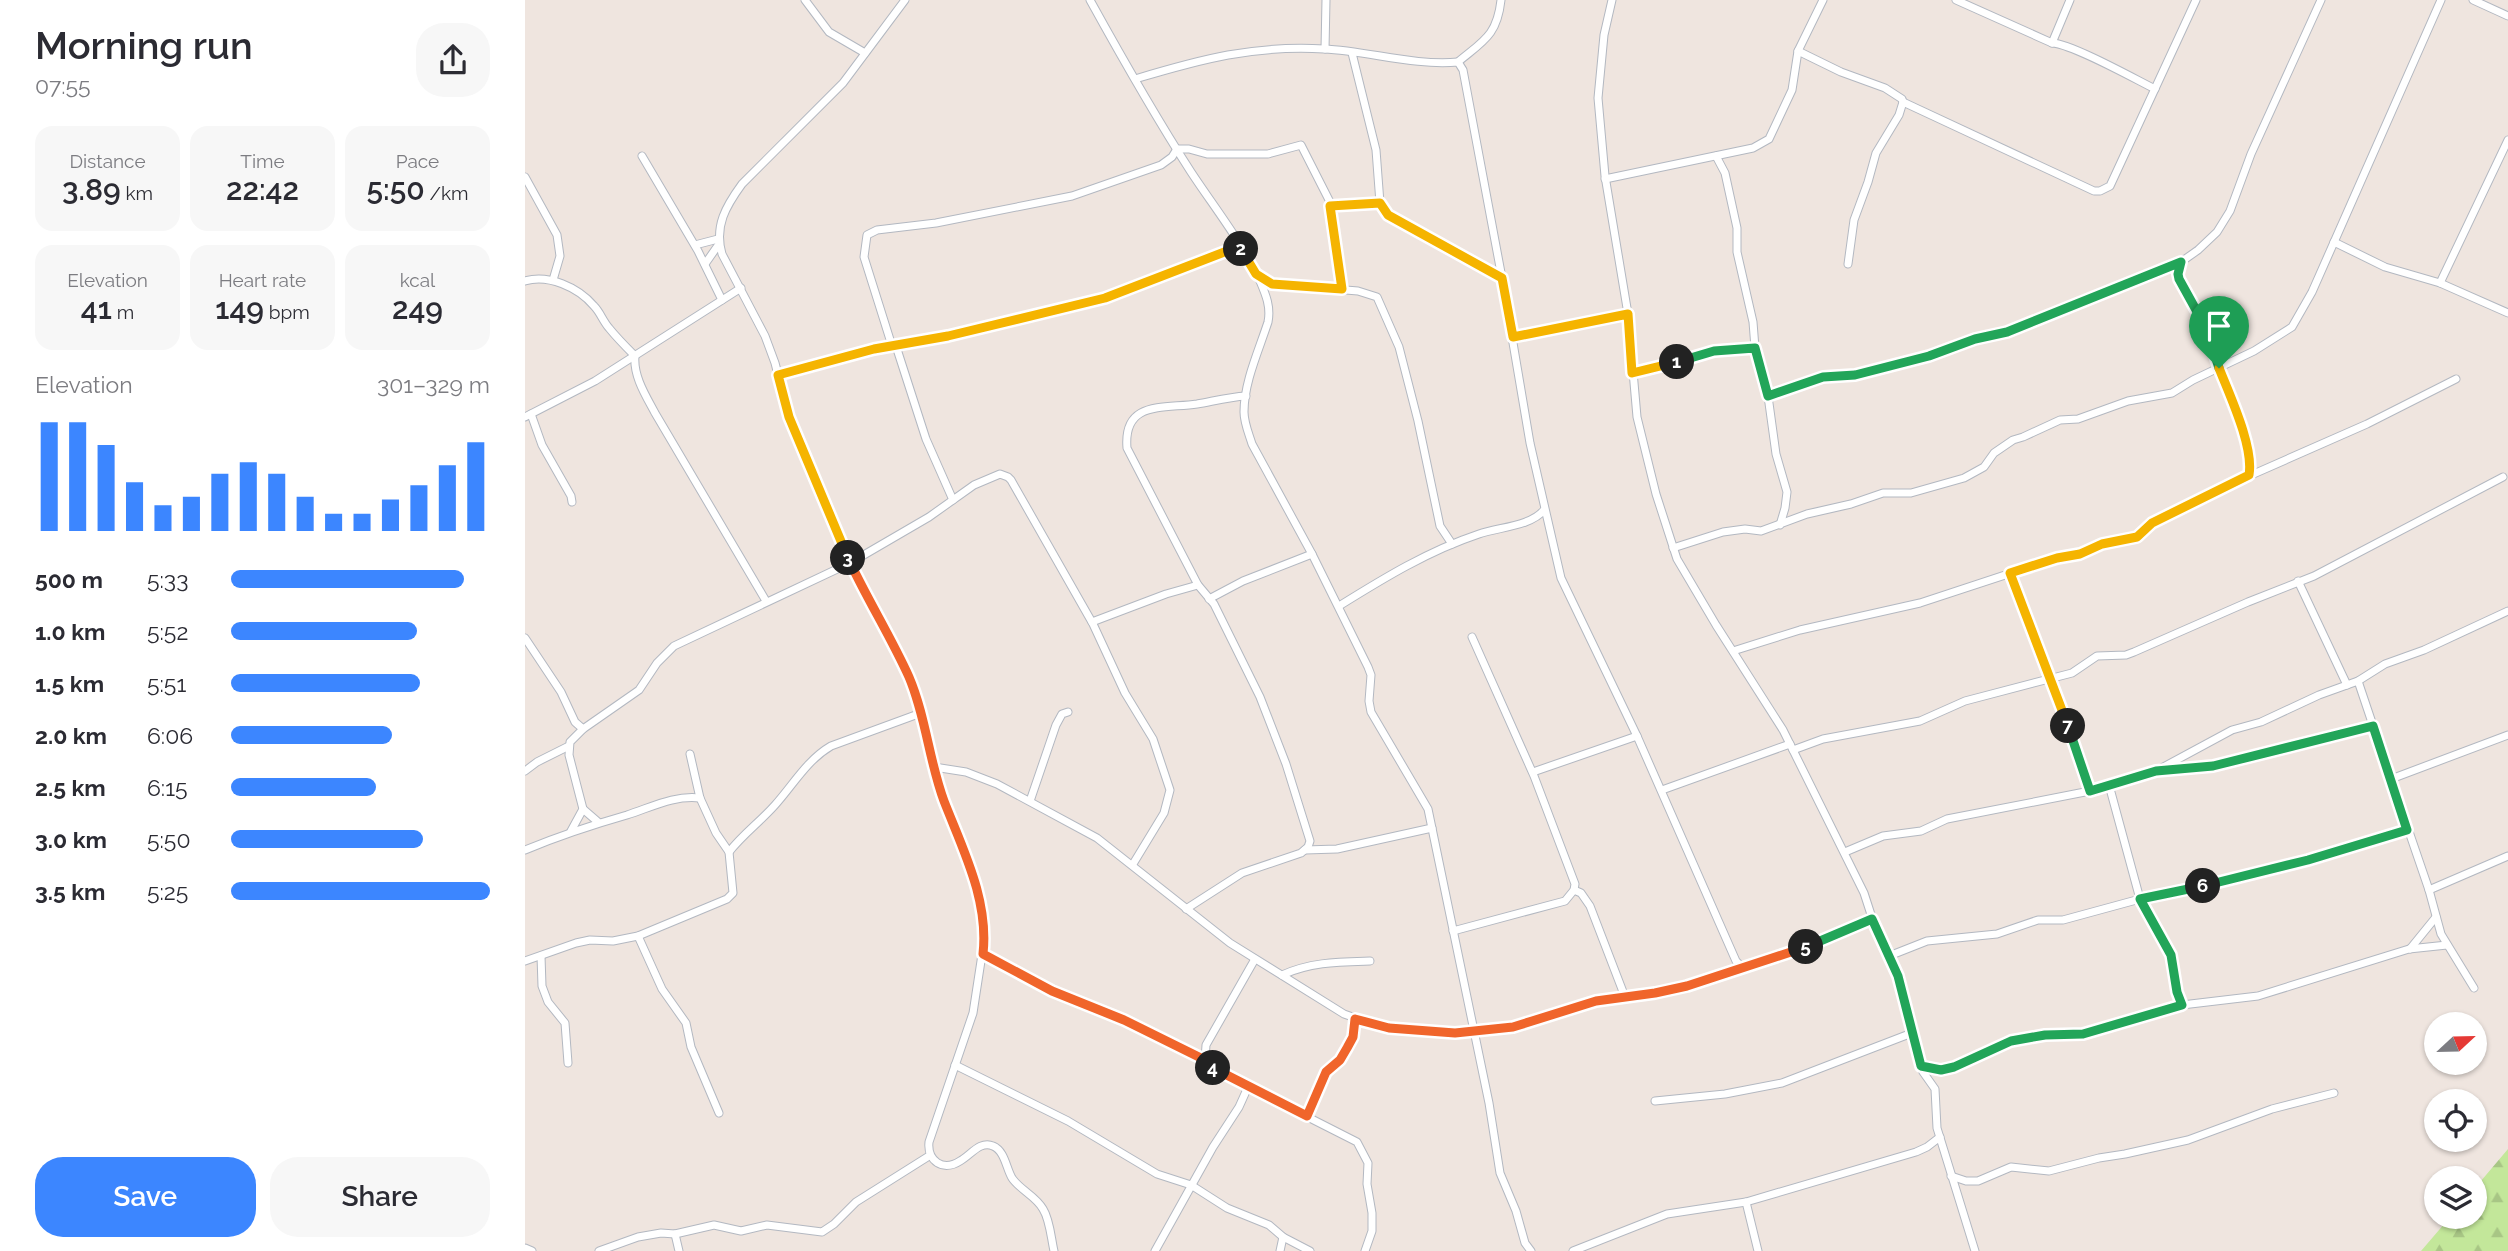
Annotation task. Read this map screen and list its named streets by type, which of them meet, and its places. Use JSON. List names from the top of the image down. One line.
{"north":"right","page":{"heading":["Morning run","07:55"],"stats":[["Distance","3.89 km"],["Time","22:42"],["Pace","5:50 /km"],["Elevation","41 m"],["Heart rate","149 bpm"],["kcal","249"]],"pins":["2","1","3","7","6","5","4"],"chart":["Elevation","301–329 m"],"list":[{"name":"500 m","note":"5:33"},{"name":"1.0 km","note":"5:52"},{"name":"1.5 km","note":"5:51"},{"name":"2.0 km","note":"6:06"},{"name":"2.5 km","note":"6:15"},{"name":"3.0 km","note":"5:50"},{"name":"3.5 km","note":"5:25"}],"buttons":["Save","Share"]}}
